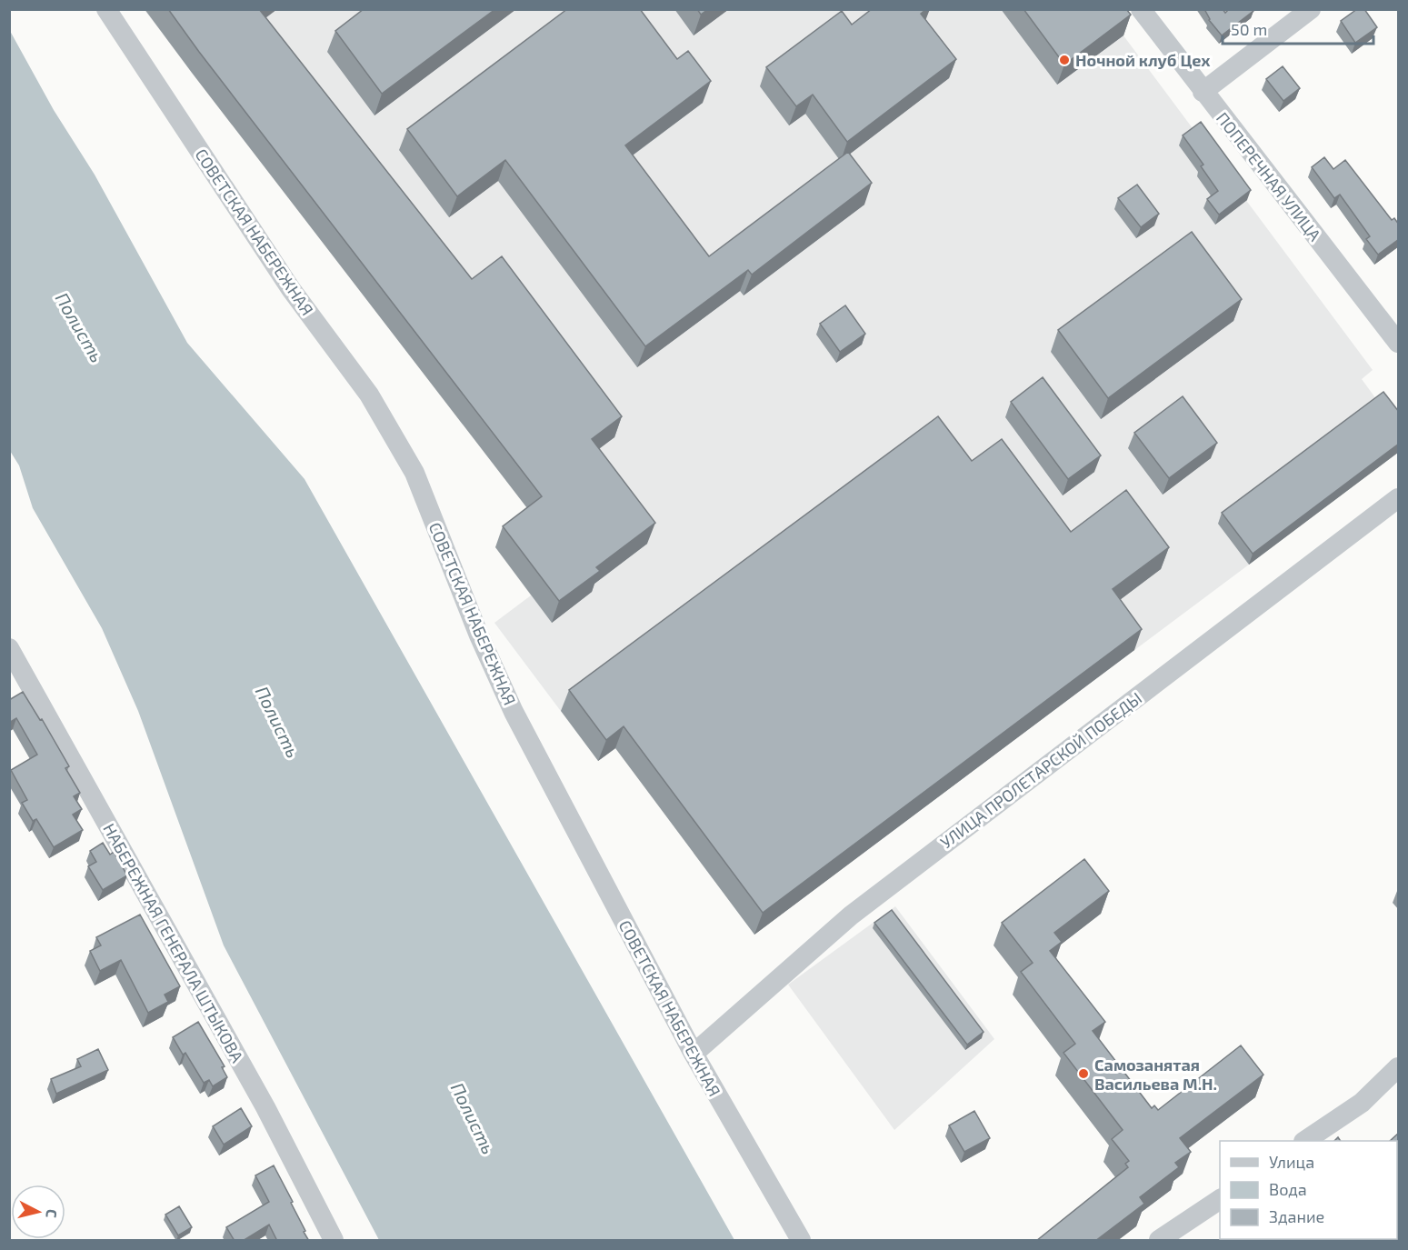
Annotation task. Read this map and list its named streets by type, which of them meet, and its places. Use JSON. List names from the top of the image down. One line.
{"streets":{"street":["ПОПЕРЕЧНАЯ УЛИЦА","СОВЕТСКАЯ НАБЕРЕЖНАЯ","УЛИЦА ПРОЛЕТАРСКОЙ ПОБЕДЫ","НАБЕРЕЖНАЯ ГЕНЕРАЛА ШТЫКОВА"]},"crossings":[["СОВЕТСКАЯ НАБЕРЕЖНАЯ","УЛИЦА ПРОЛЕТАРСКОЙ ПОБЕДЫ"]],"water":["Полисть"],"places":["Ночной клуб Цех","Самозанятая Васильева М.Н."],"legend":["Улица","Вода","Здание"],"scale_bar":"50 m","north":"right"}
